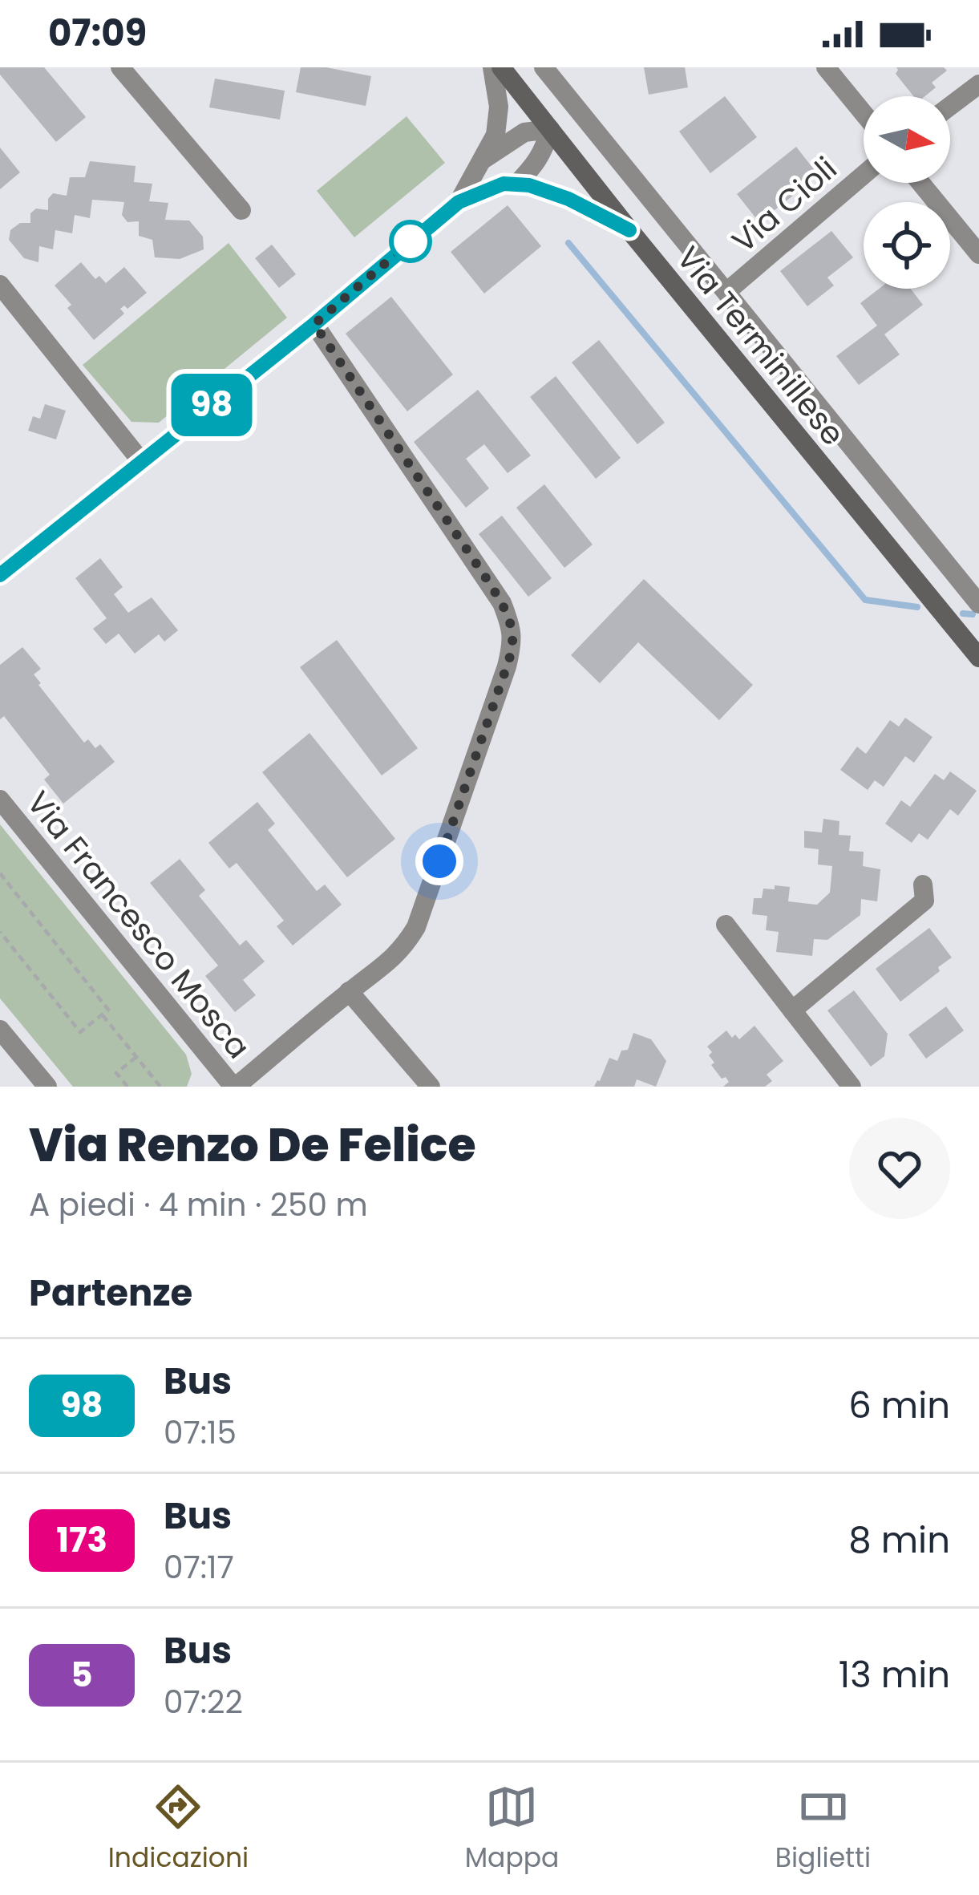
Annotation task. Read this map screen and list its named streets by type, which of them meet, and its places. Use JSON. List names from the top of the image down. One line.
{"streets":{"main road":["Via Terminillese"],"street":["Via Cioli","Via Francesco Mosca"]},"lines":["bus line 98"],"north":"right","page":{"status":"07:09","on_map":"98","heading":[["Via Renzo De Felice","A piedi · 4 min · 250 m"],"Partenze"],"list":[{"mark":"98","name":"Bus","note":"07:15","value":"6 min"},{"mark":"173","name":"Bus","note":"07:17","value":"8 min"},{"mark":"5","name":"Bus","note":"07:22","value":"13 min"}],"tabs":["Indicazioni","Mappa","Biglietti"]}}
